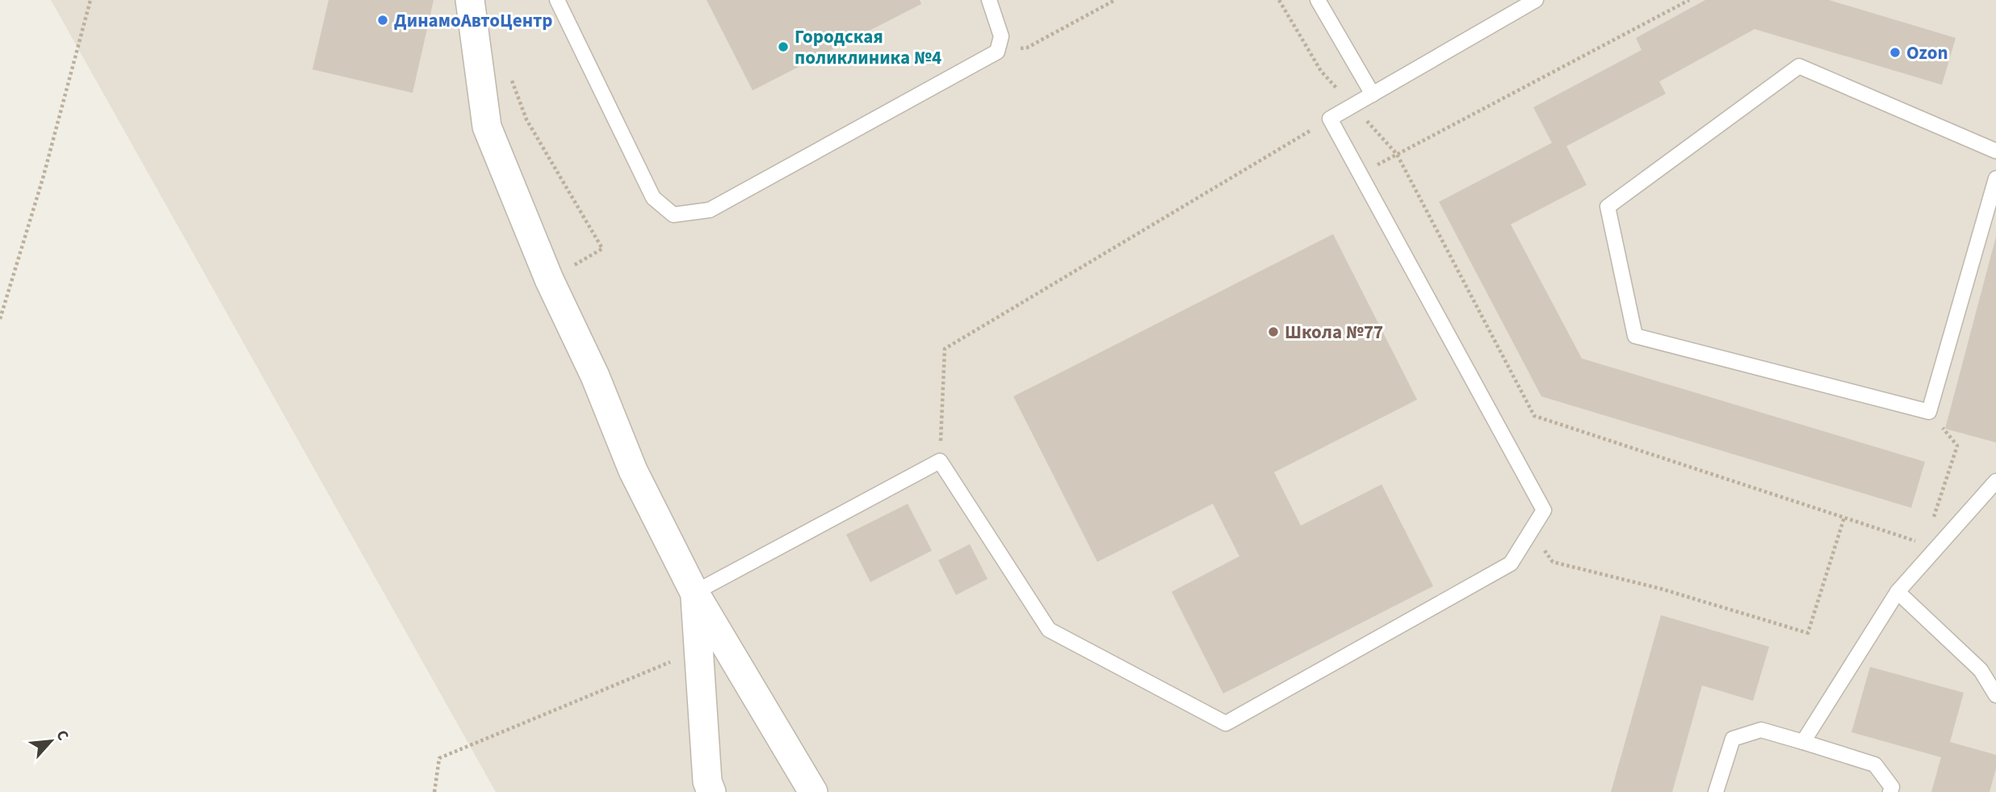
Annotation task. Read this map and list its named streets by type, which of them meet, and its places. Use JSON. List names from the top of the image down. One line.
{"places":["ДинамоАвтоЦентр","Городская поликлиника №4","Ozon","Школа №77"],"north":"top right"}
